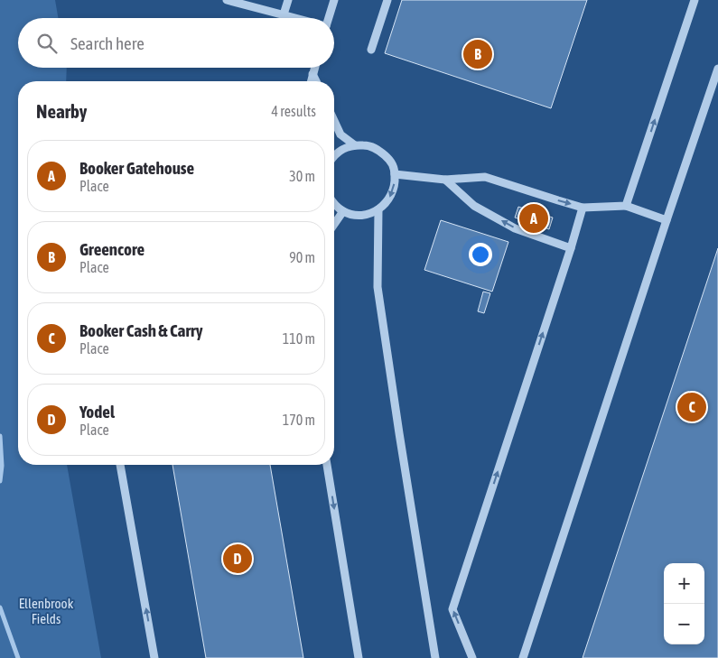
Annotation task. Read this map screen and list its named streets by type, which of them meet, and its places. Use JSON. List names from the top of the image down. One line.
{"parks":["Ellenbrook Fields"],"page":{"search":"Search here","pins":["B","A","C","D"],"heading":["Nearby","4 results"],"list":[{"mark":"A","name":"Booker Gatehouse","note":"Place","value":"30 m"},{"mark":"B","name":"Greencore","note":"Place","value":"90 m"},{"mark":"C","name":"Booker Cash & Carry","note":"Place","value":"110 m"},{"mark":"D","name":"Yodel","note":"Place","value":"170 m"}],"map_buttons":["+","−"]}}
